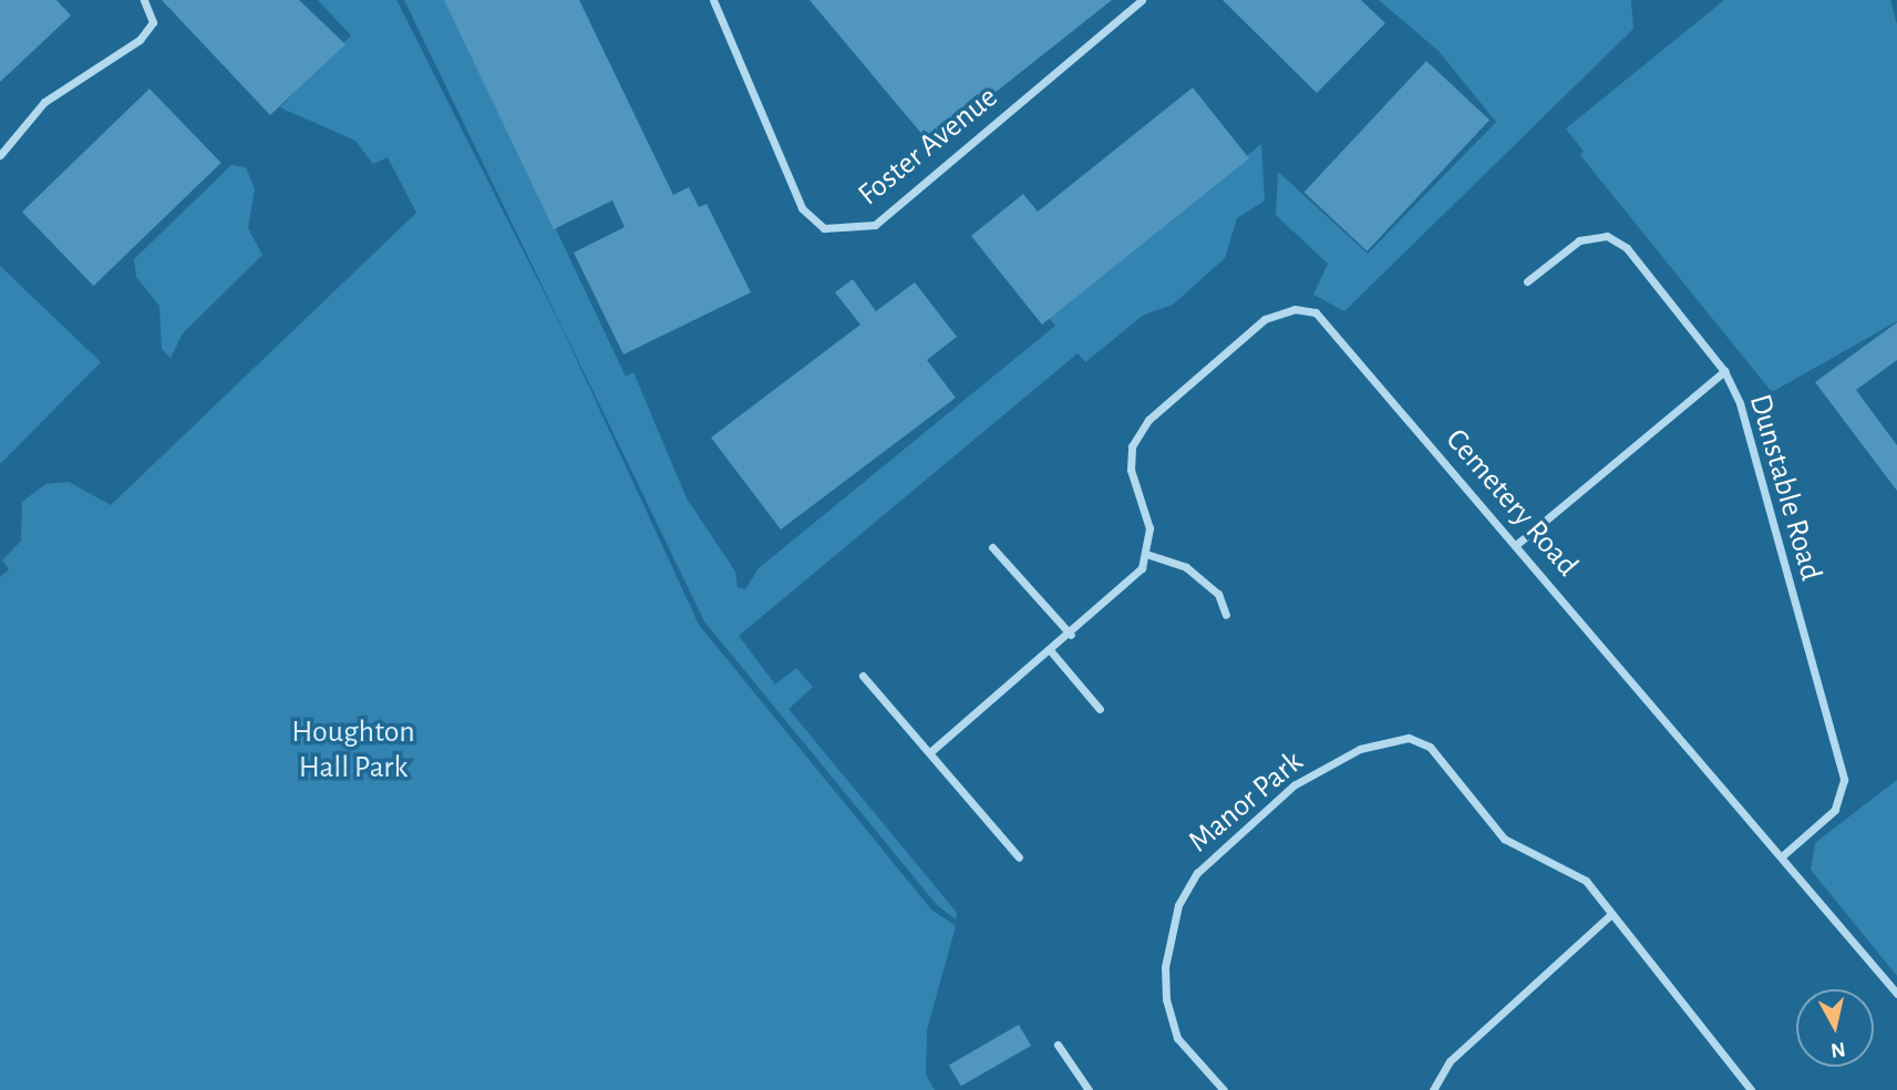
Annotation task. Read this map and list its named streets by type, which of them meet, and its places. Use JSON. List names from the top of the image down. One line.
{"streets":{"street":["Foster Avenue","Dunstable Road","Cemetery Road","Manor Park"]},"crossings":[["Dunstable Road","Cemetery Road"]],"parks":["Houghton Hall Park"],"north":"bottom"}
